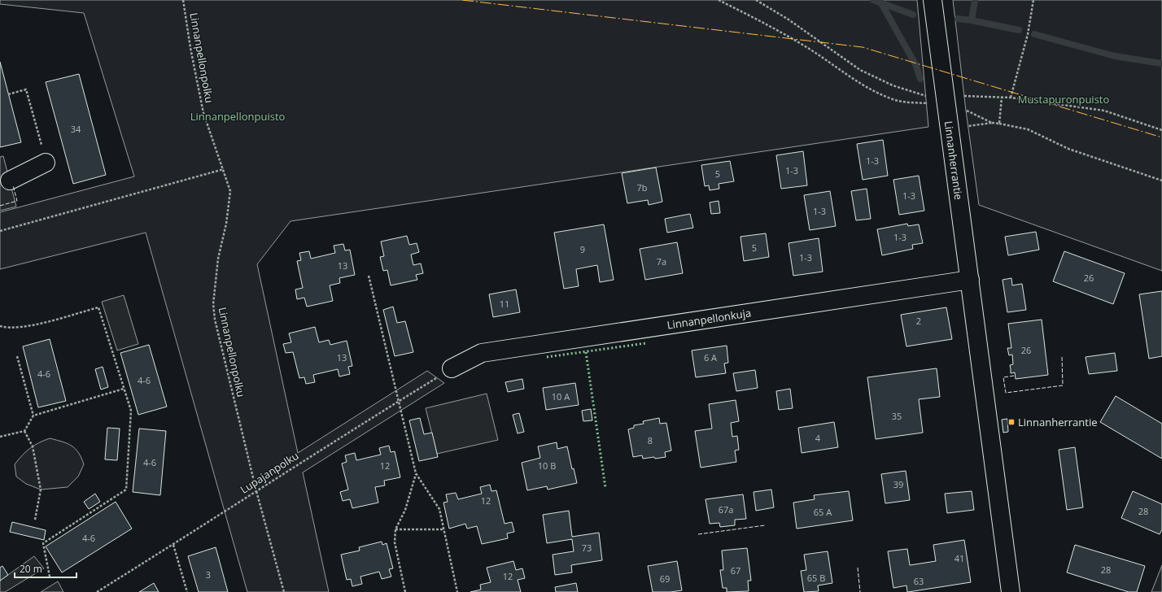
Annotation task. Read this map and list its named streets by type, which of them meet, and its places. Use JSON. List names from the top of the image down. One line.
{"streets":{"street":["Linnanherrantie","Linnanpellonkuja"],"path":["Linnanpellonpolku","Lupajanpolku"]},"crossings":[["Linnanpellonpolku","Lupajanpolku"],["Linnanherrantie","Linnanpellonkuja"],["Linnanpellonkuja","Lupajanpolku"]],"parks":["Mustapuronpuisto","Linnanpellonpuisto"],"places":{"transit":["Linnanherrantie"]},"house_numbers":["34","1-3","1-3","5","7b","1-3","1-3","1-3","5","9","1-3","7a","13","26","11","2","26","13","6 A","4-6","4-6","10 A","35","4","8","4-6","12","10 B","39","12","67a","28","65 A","4-6","73","41","28","67","3","12","65 B","69","63"],"scale_bar":"20 m"}
